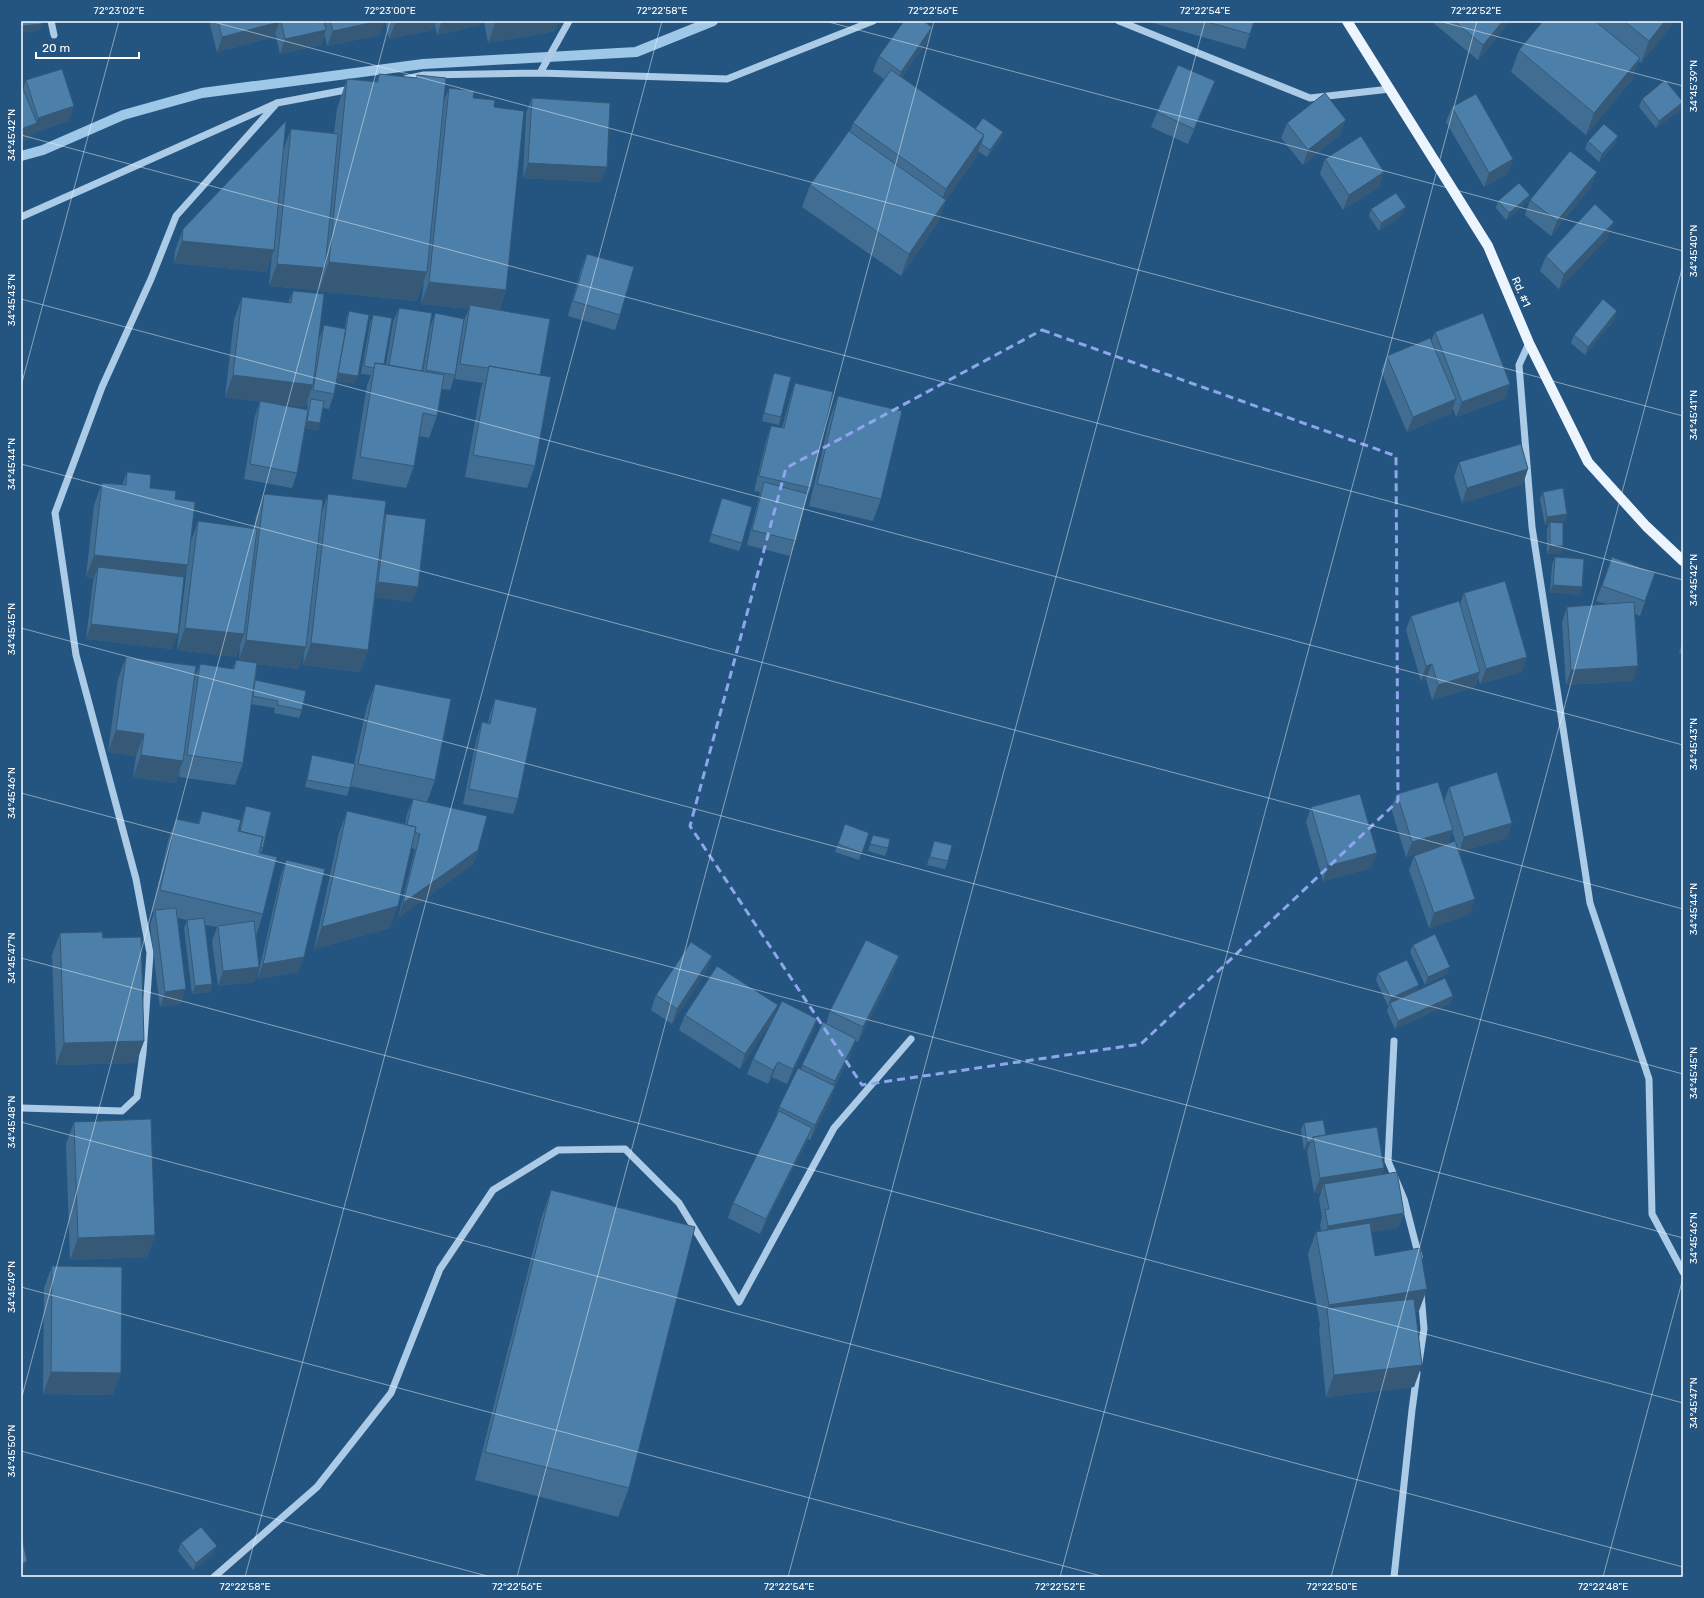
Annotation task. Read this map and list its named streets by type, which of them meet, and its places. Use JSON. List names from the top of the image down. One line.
{"streets":{"main road":["Rd. #1"]},"scale_bar":"20 m","coordinates":["72°23'02\"E","72°23'00\"E","72°22'58\"E","72°22'56\"E","72°22'54\"E","72°22'52\"E","34°45'39\"N","34°45'42\"N","34°45'40\"N","34°45'43\"N","34°45'41\"N","34°45'44\"N","34°45'45\"N","34°45'46\"N","34°45'47\"N","34°45'48\"N","34°45'49\"N","34°45'50\"N","72°22'50\"E","72°22'48\"E"]}
